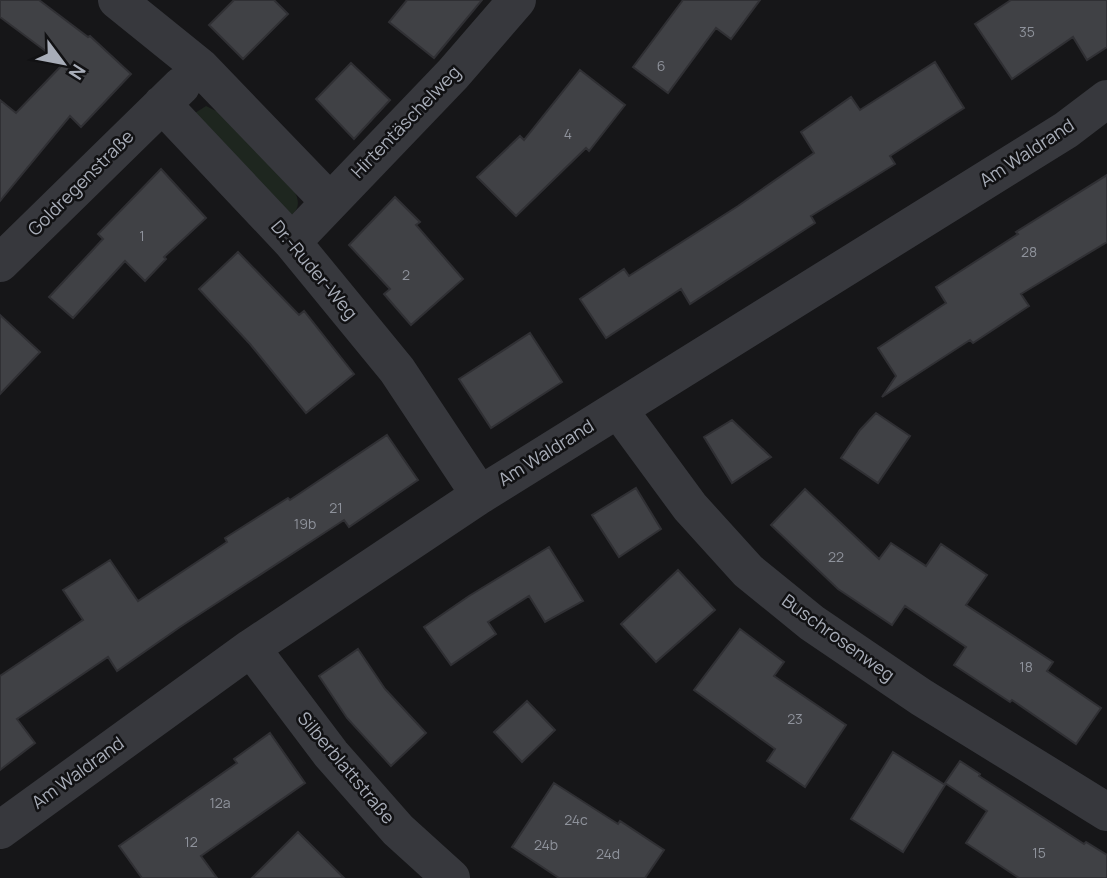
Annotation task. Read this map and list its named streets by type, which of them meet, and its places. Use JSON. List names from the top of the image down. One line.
{"streets":{"street":["Hirtentäschelweg","Am Waldrand","Goldregenstraße","Dr.-Ruder-Weg","Buschrosenweg","Silberblattstraße"]},"crossings":[["Hirtentäschelweg","Dr.-Ruder-Weg"],["Am Waldrand","Dr.-Ruder-Weg"],["Am Waldrand","Buschrosenweg"],["Am Waldrand","Silberblattstraße"],["Goldregenstraße","Dr.-Ruder-Weg"]],"house_numbers":["35","6","4","1","28","2","21","19b","22","18","23","12a","24c","12","24b","15","24d"],"north":"bottom right"}
